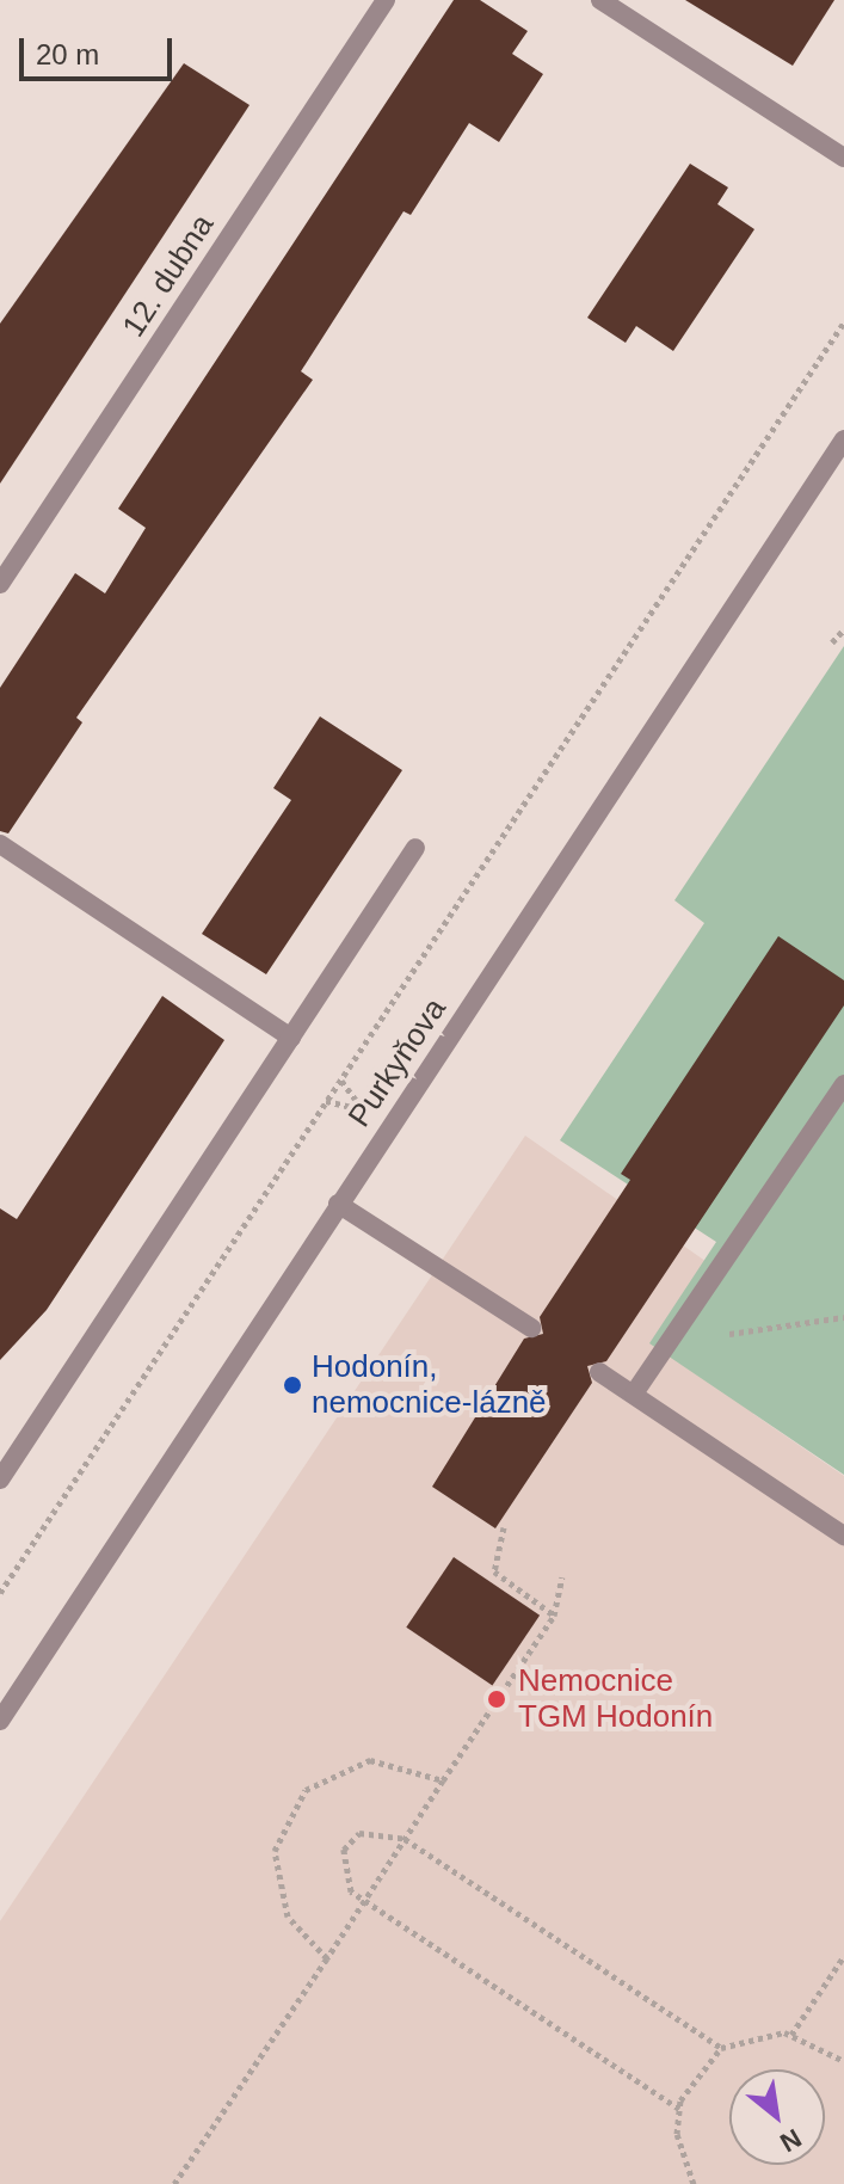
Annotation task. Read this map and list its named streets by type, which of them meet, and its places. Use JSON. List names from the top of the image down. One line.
{"streets":{"street":["12. dubna","Purkyňova"]},"places":["Hodonín, nemocnice-lázně","Nemocnice TGM Hodonín"],"scale_bar":"20 m","north":"bottom right"}
